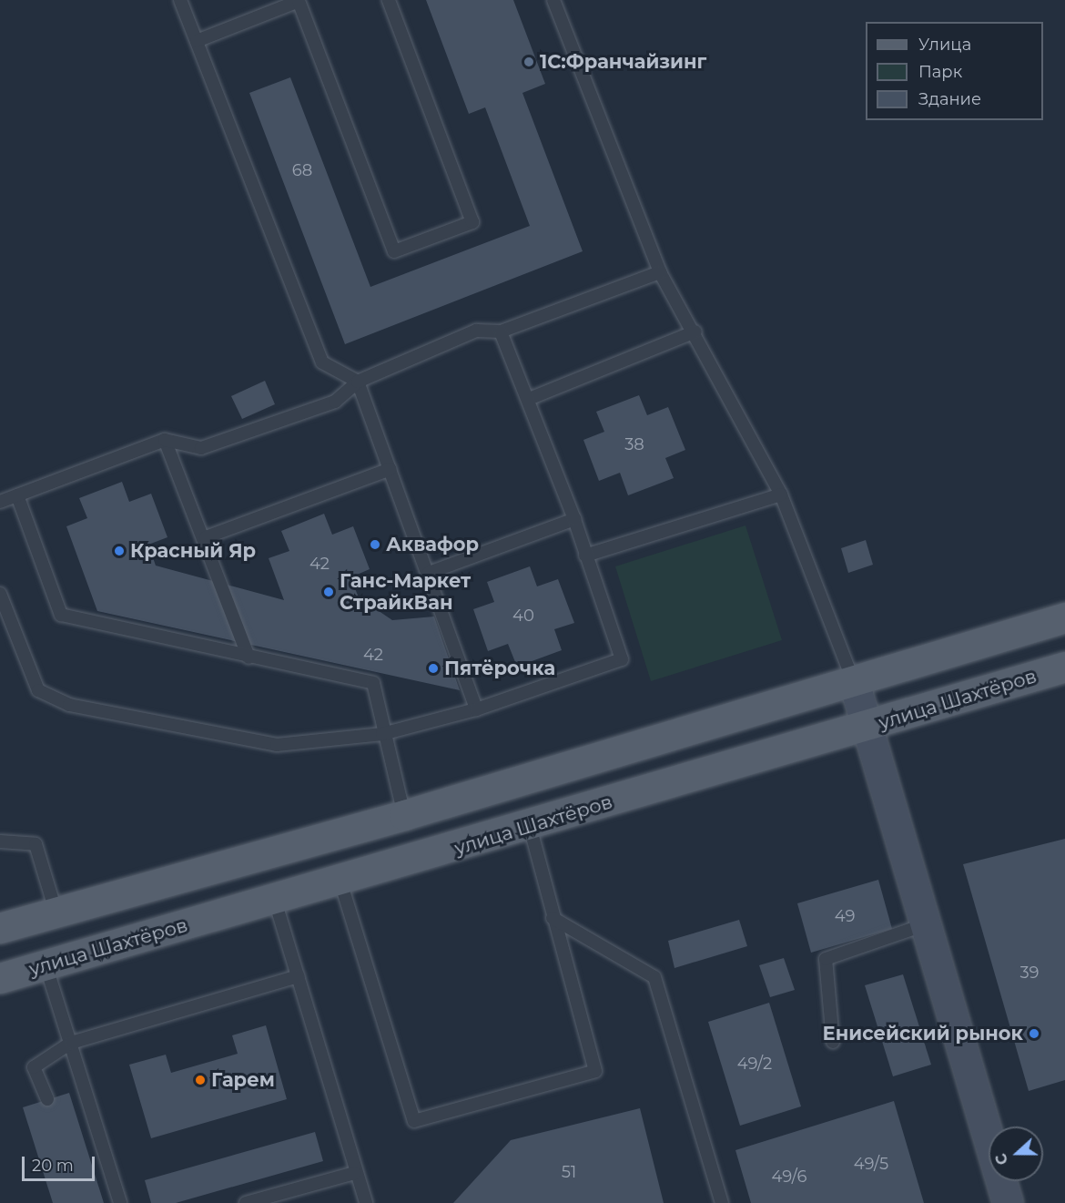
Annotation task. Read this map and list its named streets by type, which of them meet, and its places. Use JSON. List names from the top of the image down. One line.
{"streets":{"main road":["улица Шахтёров"]},"places":["1С:Франчайзинг","Аквафор","Красный Яр","Ганс-Маркет СтрайкВан","Пятёрочка","Енисейский рынок","Гарем"],"house_numbers":["68","38","42","40","42","49","39","49/2","49/5","51","49/6"],"legend":["Улица","Парк","Здание"],"scale_bar":"20 m","north":"left"}
